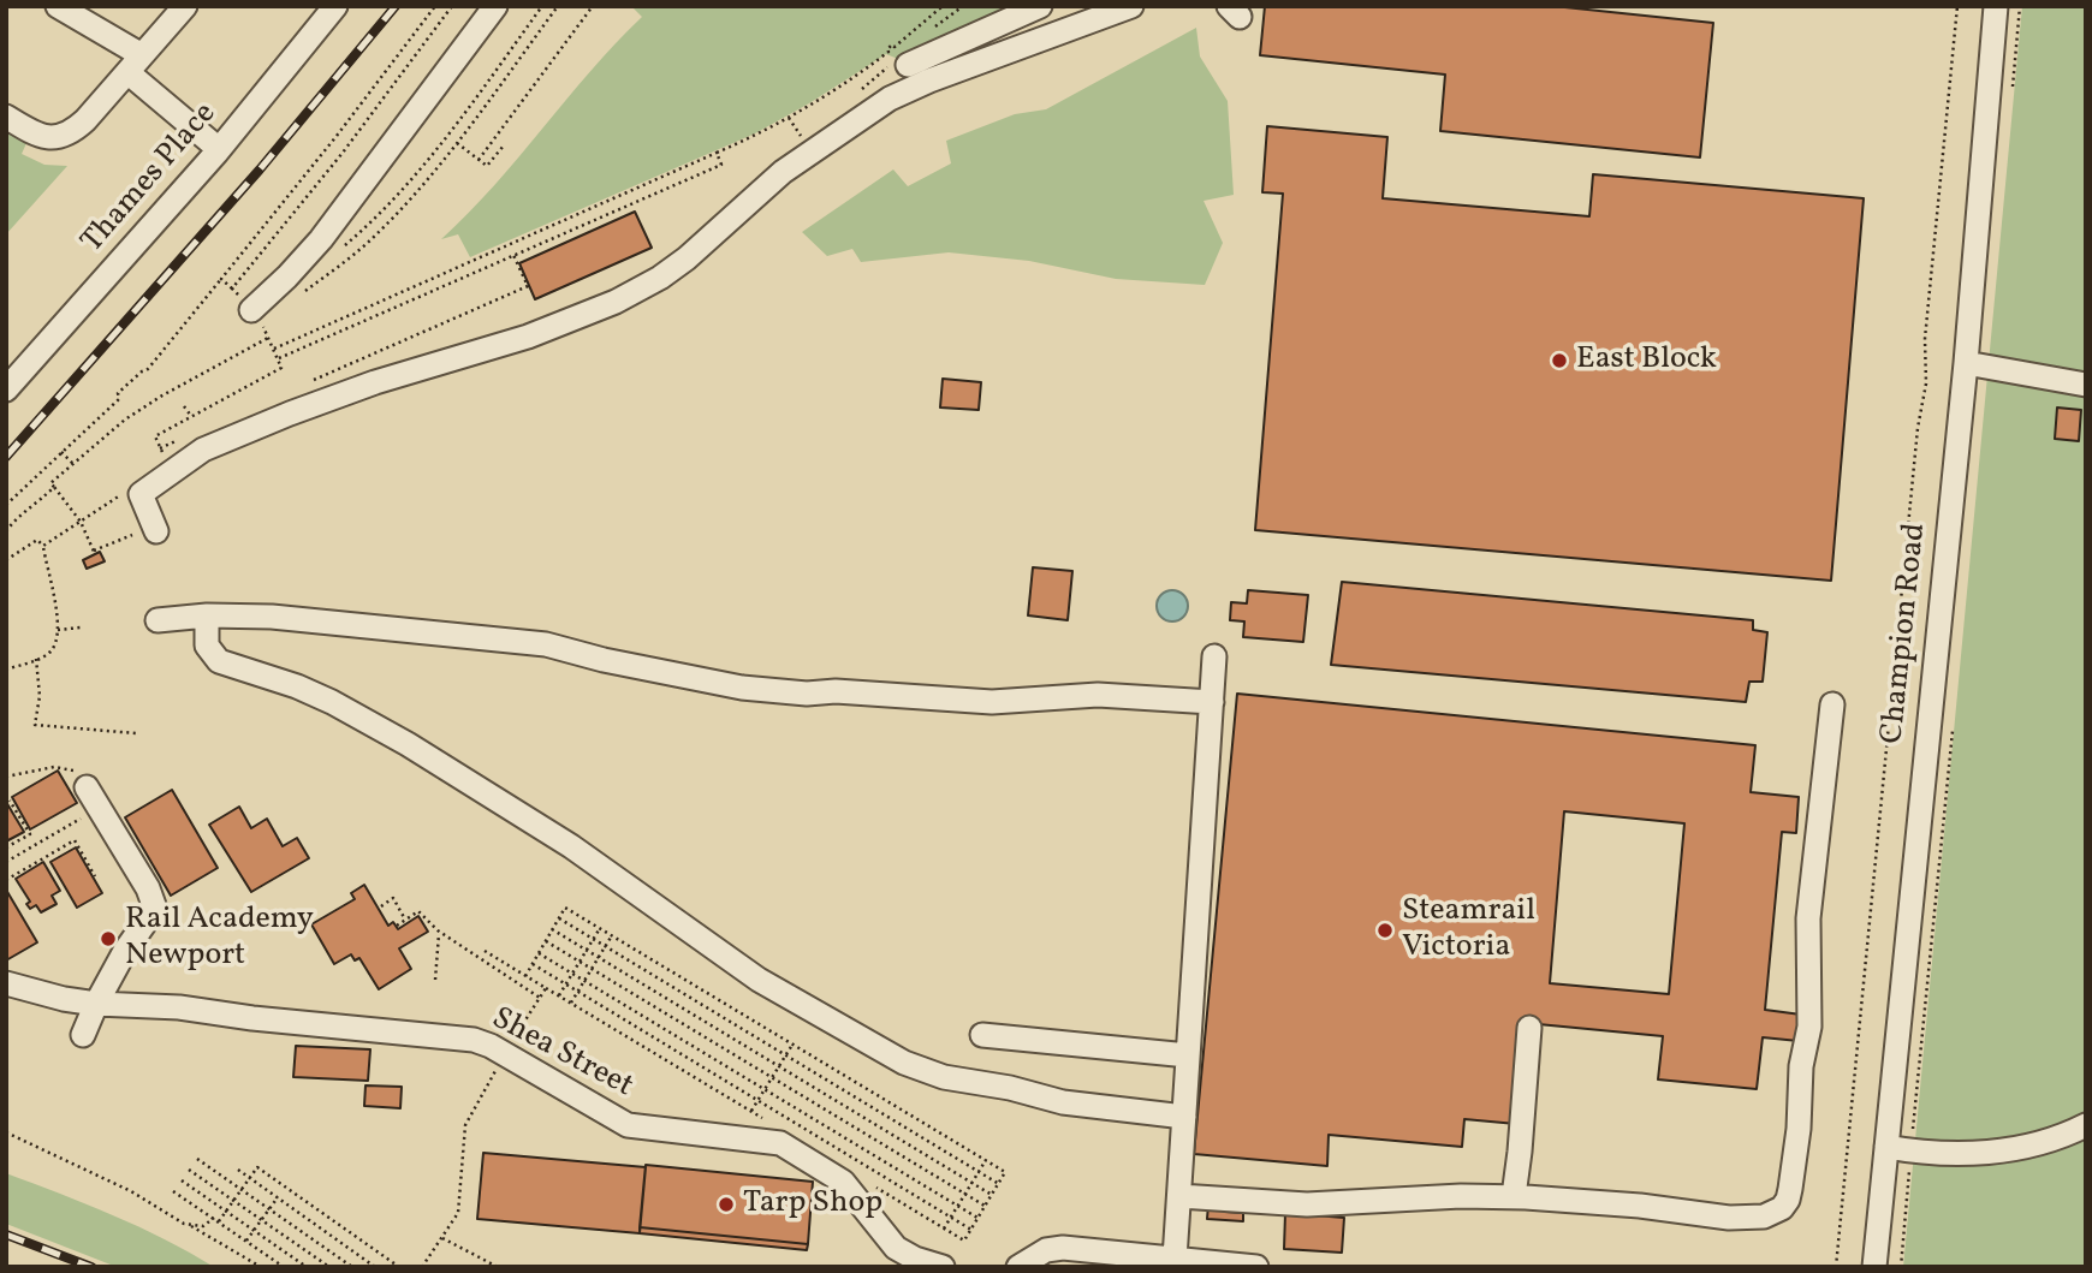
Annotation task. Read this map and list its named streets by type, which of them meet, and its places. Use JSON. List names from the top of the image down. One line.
{"streets":{"street":["Thames Place","Champion Road","Shea Street"]},"places":["East Block","Steamrail Victoria","Rail Academy Newport","Tarp Shop"]}
